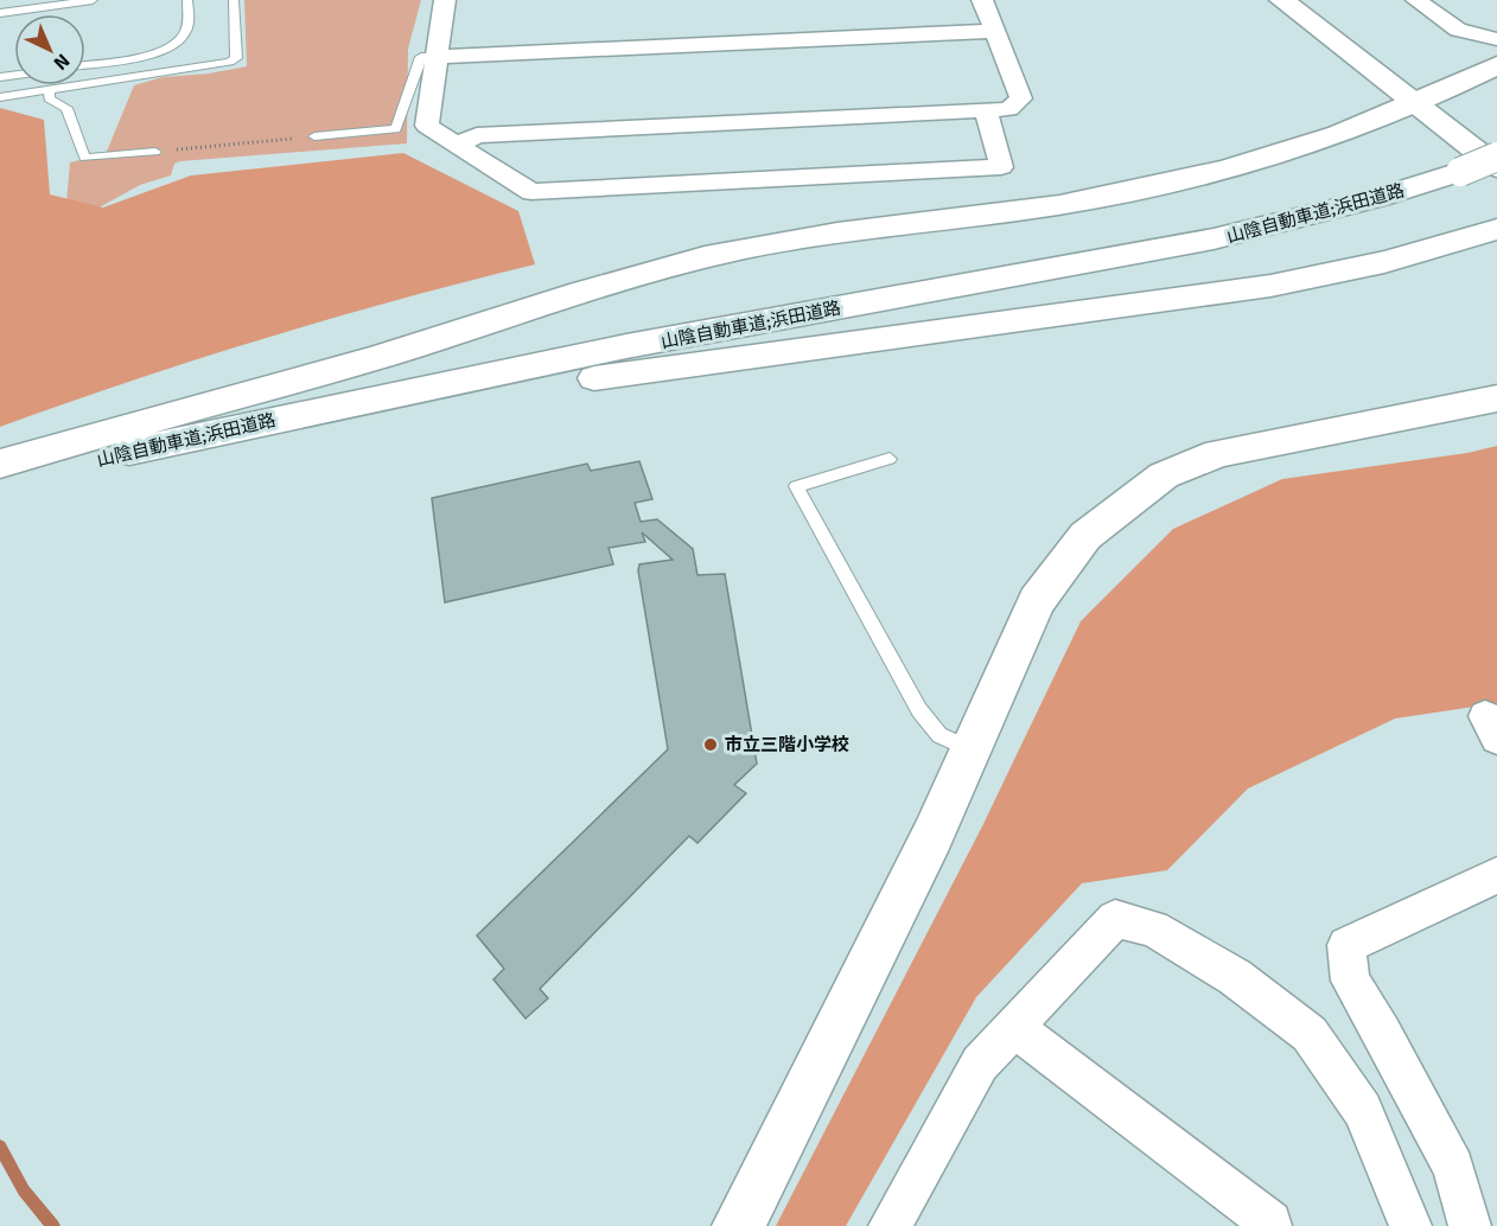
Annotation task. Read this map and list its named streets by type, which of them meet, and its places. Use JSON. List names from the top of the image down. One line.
{"streets":{"main road":["山陰自動車道;浜田道路"]},"places":["市立三階小学校"],"north":"bottom right"}
